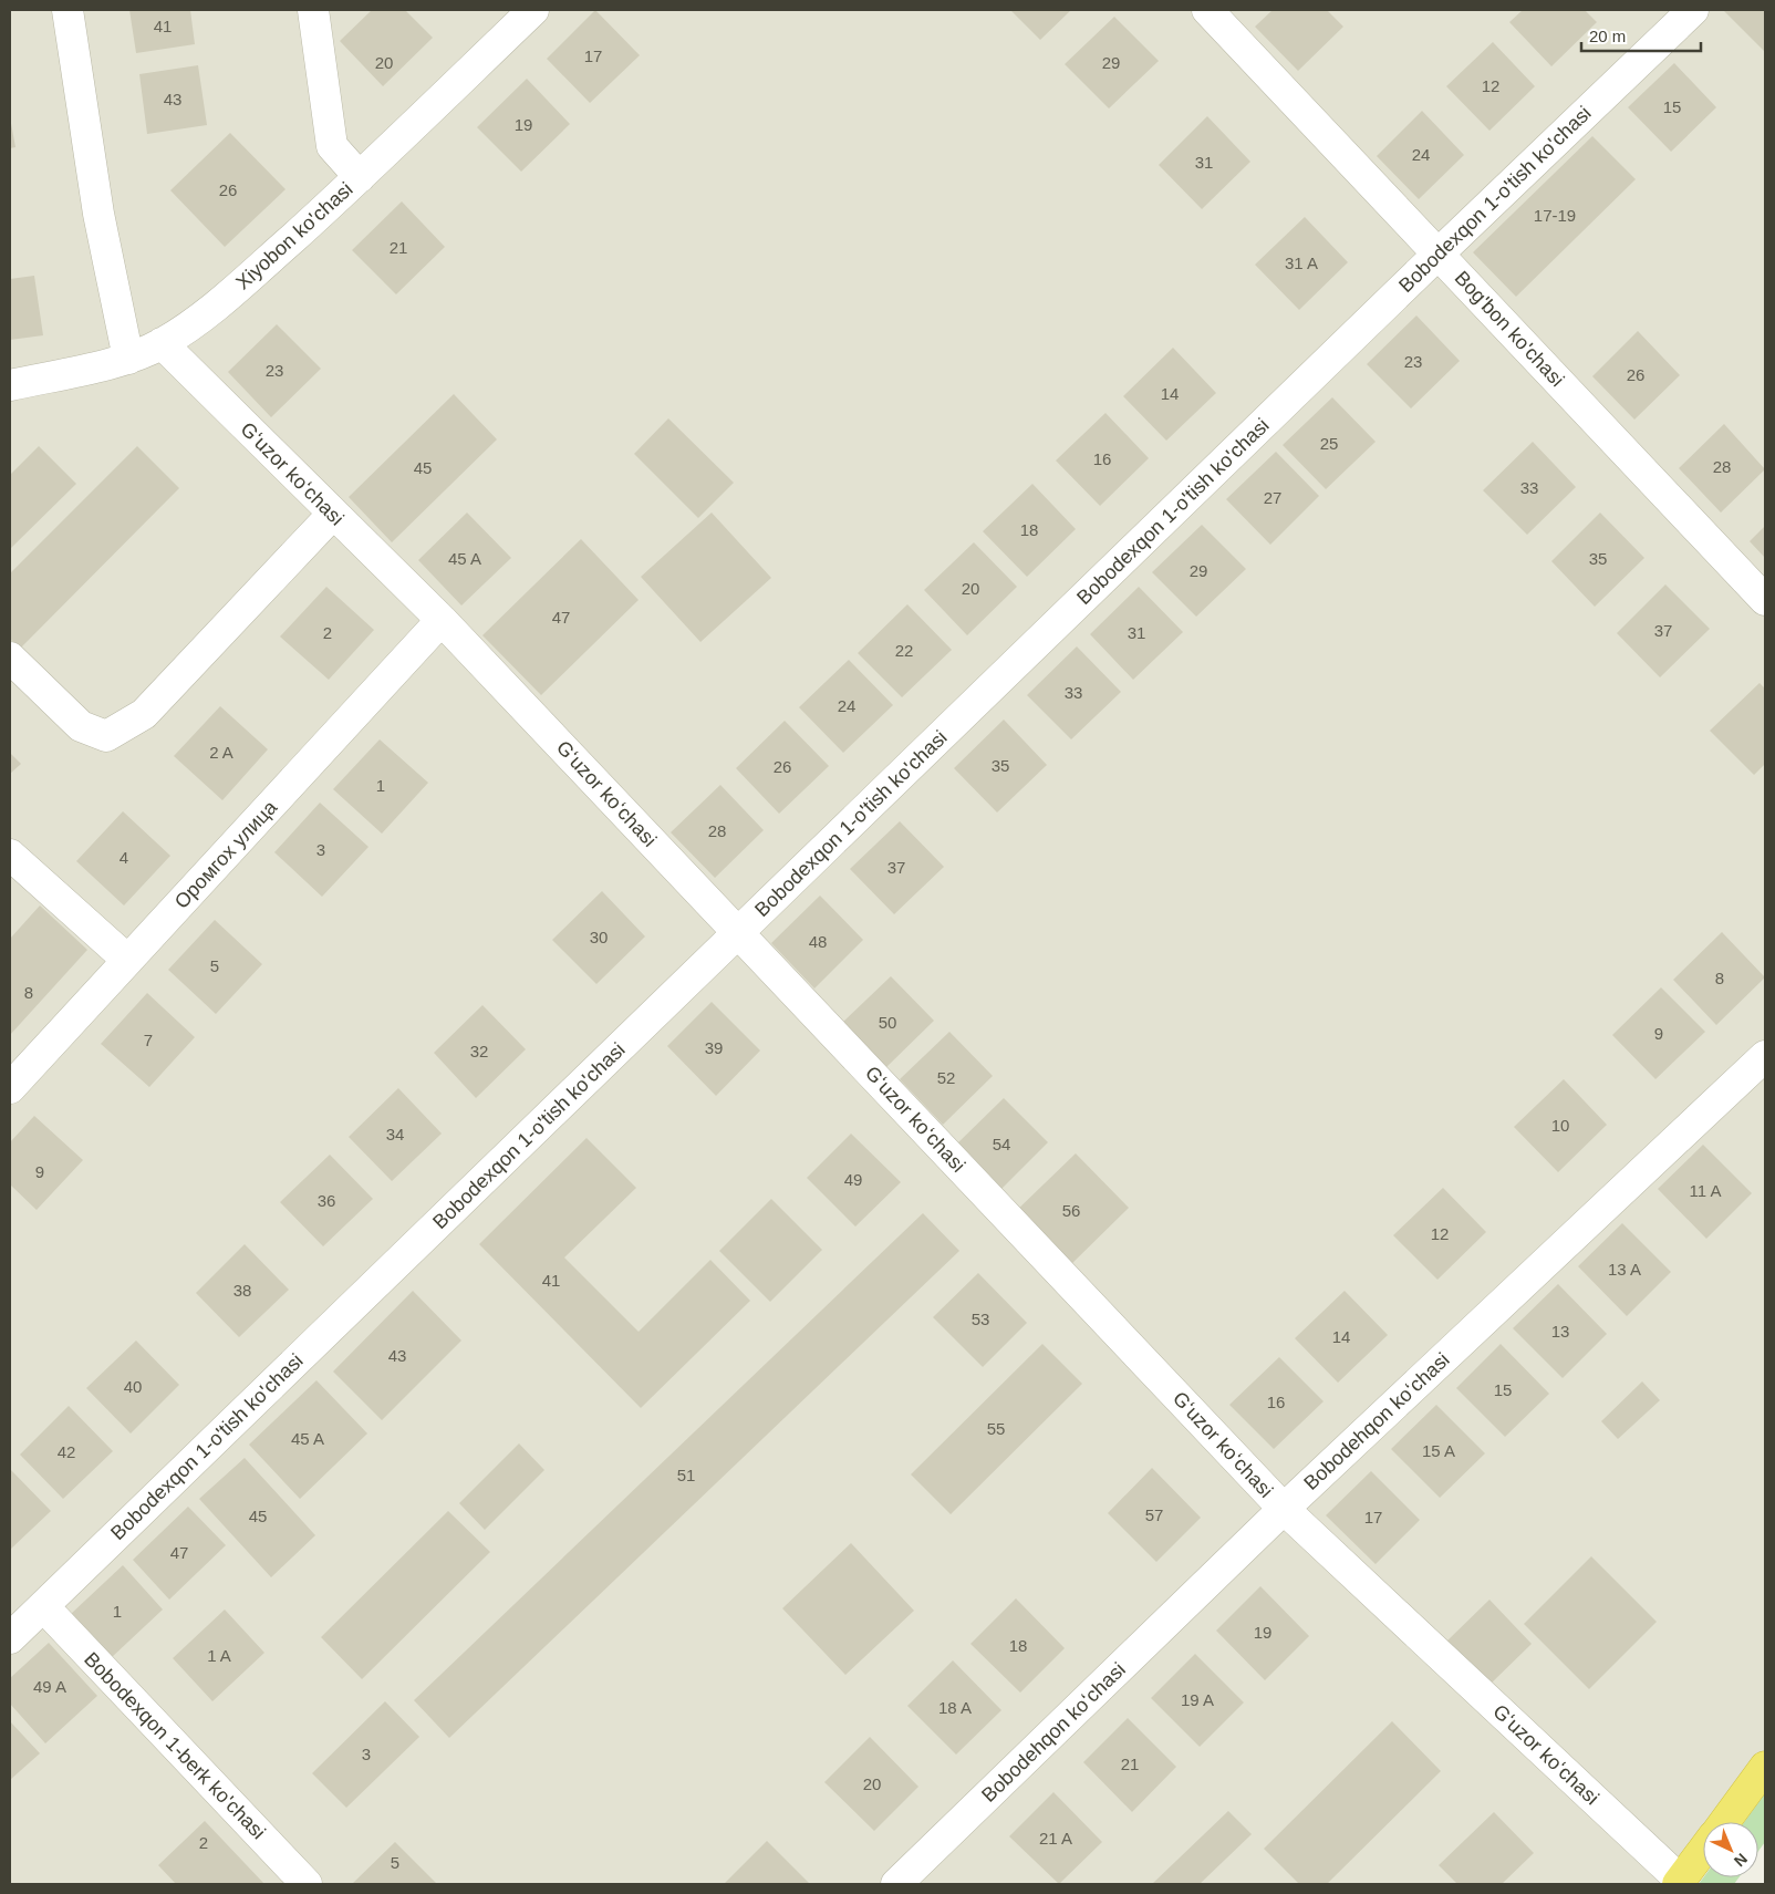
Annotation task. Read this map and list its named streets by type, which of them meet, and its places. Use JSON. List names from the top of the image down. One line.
{"streets":{"street":["Bobodexqon 1-o'tish ko'chasi","Xiyobon ko'chasi","Bog'bon ko'chasi","Gʻuzor koʻchasi","Оромгох улица","Bobodehqon koʻchasi","Bobodexqon 1-berk ko'chasi"]},"crossings":[["Bobodexqon 1-o'tish ko'chasi","Bog'bon ko'chasi"],["Bobodexqon 1-o'tish ko'chasi","Gʻuzor koʻchasi"],["Bobodexqon 1-o'tish ko'chasi","Bobodexqon 1-berk ko'chasi"],["Xiyobon ko'chasi","Gʻuzor koʻchasi"],["Gʻuzor koʻchasi","Оромгох улица"],["Gʻuzor koʻchasi","Bobodehqon koʻchasi"]],"house_numbers":["41","17","20","29","12","43","15","19","24","31","26","17-19","21","31 A","23","23","26","14","25","16","28","45","33","27","18","45 A","35","29","20","47","37","2","31","22","33","24","2 A","35","26","1","28","3","4","37","30","48","5","8","8","50","9","7","39","32","52","10","34","54","9","49","11 A","36","56","12","13 A","41","38","53","13","14","43","40","15","16","55","45 A","15 A","42","51","57","45","17","47","1","19","18","1 A","49 A","19 A","18 A","3","21","20","21 A","2","5"],"scale_bar":"20 m","north":"bottom right"}
